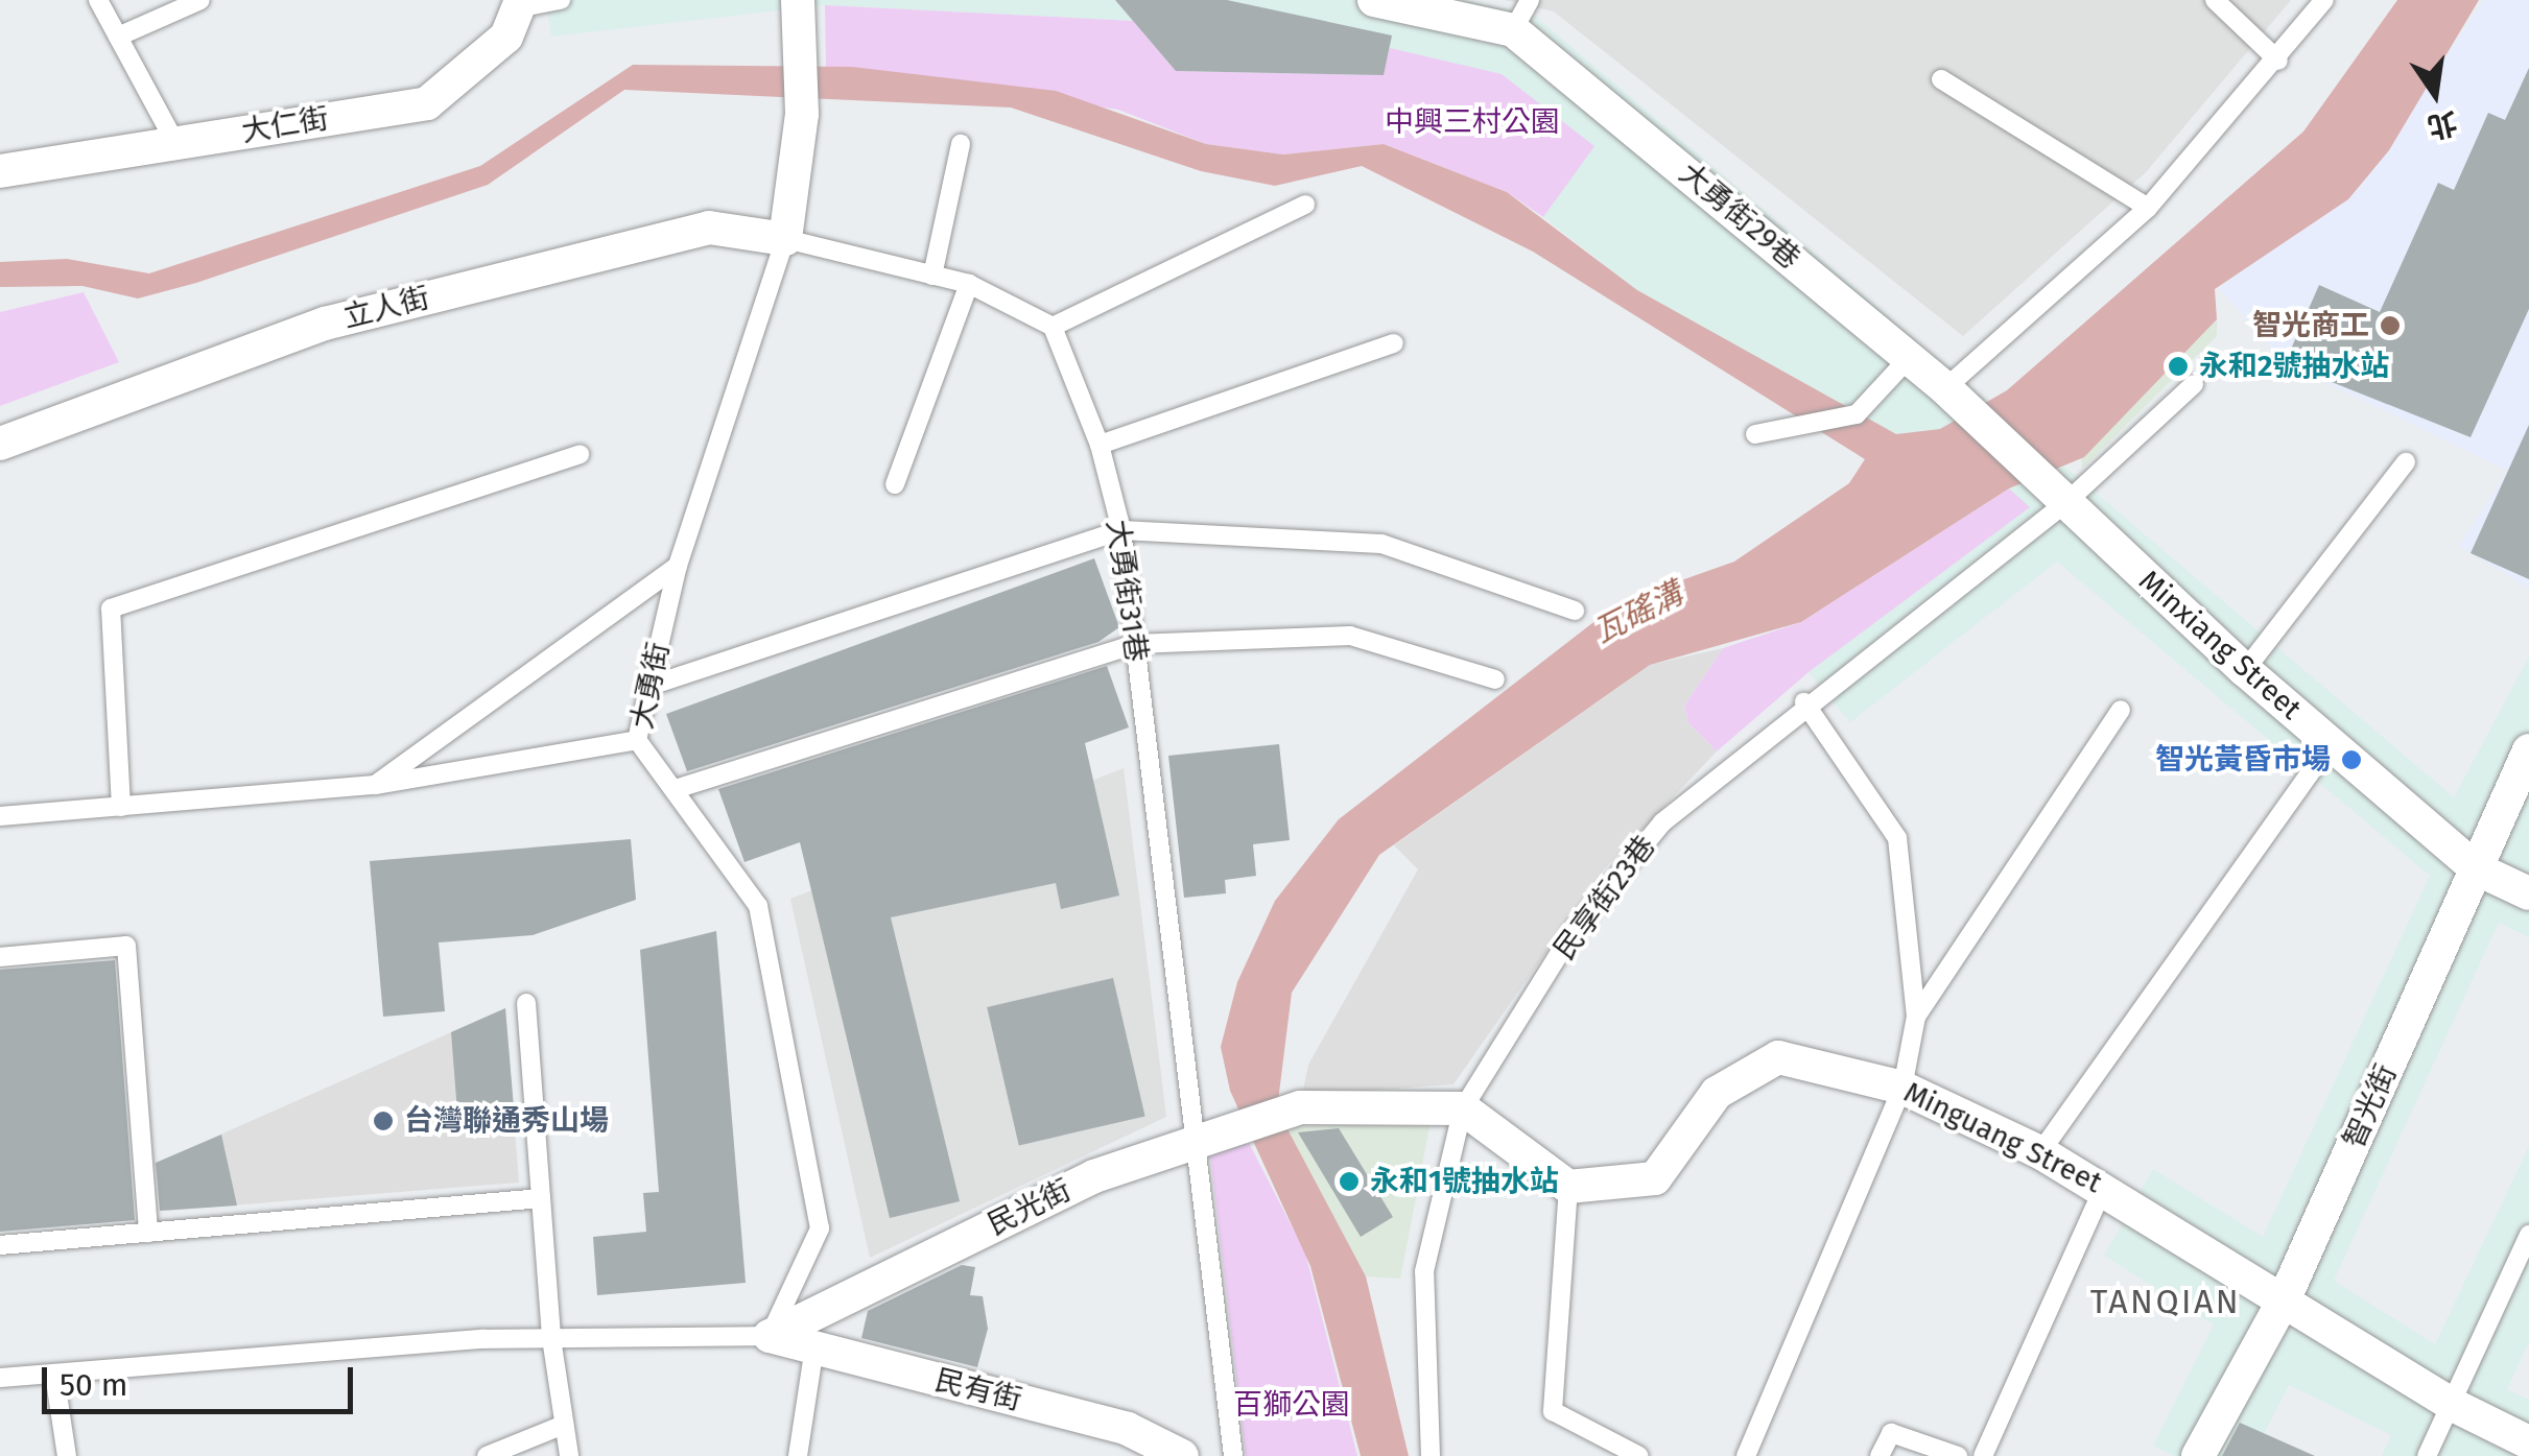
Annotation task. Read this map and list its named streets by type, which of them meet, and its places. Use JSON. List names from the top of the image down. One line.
{"streets":{"street":["大仁街","大勇街29巷","立人街","Minxiang Street","大勇街","智光街","Minguang Street","民光街","民有街"],"lane":["大勇街31巷","民享街23巷"]},"crossings":[["大勇街29巷","Minxiang Street"],["大勇街29巷","民享街23巷"],["立人街","大勇街"],["大勇街31巷","民光街"],["Minxiang Street","民享街23巷"],["Minxiang Street","智光街"],["大勇街","民光街"],["大勇街","民有街"],["民享街23巷","民光街"],["智光街","Minguang Street"],["民光街","民有街"]],"districts":["TANQIAN"],"water":["瓦磘溝"],"parks":["中興三村公園","百獅公園"],"places":["智光商工","永和2號抽水站","智光黃昏市場","台灣聯通秀山場","永和1號抽水站"],"scale_bar":"50 m","north":"bottom"}
